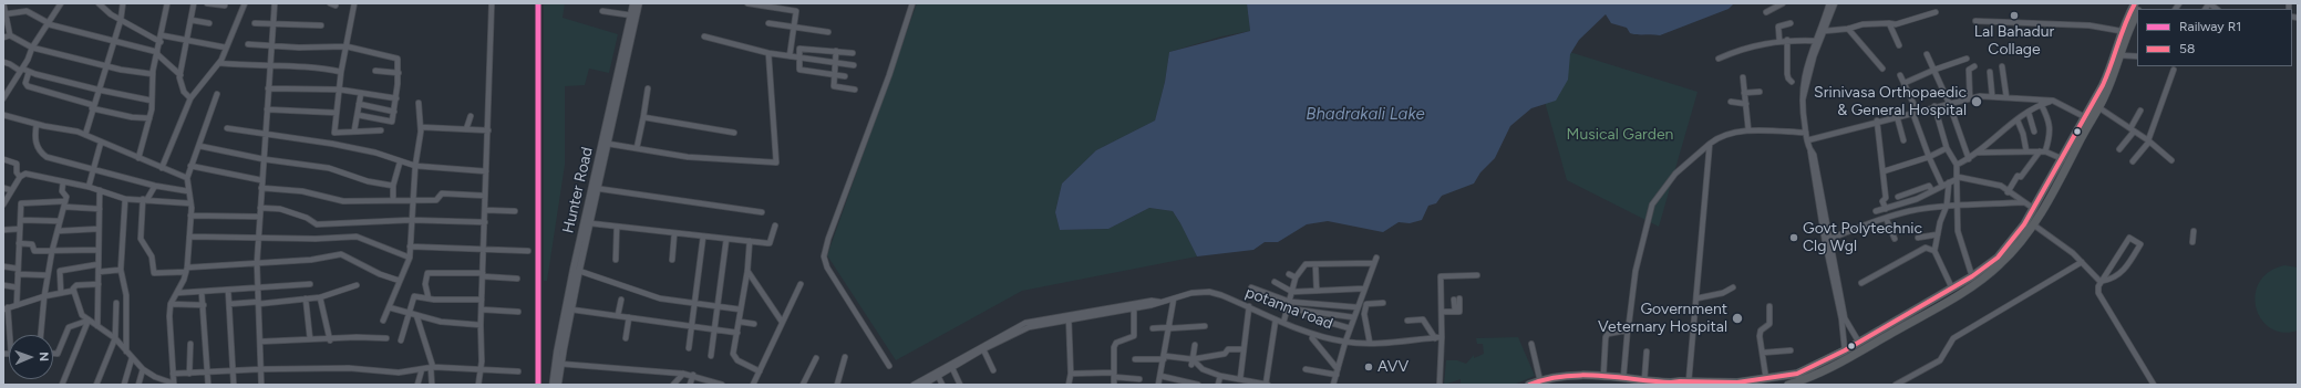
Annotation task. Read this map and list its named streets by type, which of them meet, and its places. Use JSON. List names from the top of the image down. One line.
{"streets":{"street":["Hunter Road","potanna road"]},"water":["Bhadrakali Lake"],"parks":["Musical Garden"],"places":["Lal Bahadur Collage","Srinivasa Orthopaedic & General Hospital","Govt Polytechnic Clg Wgl","Government Veternary Hospital","AVV"],"lines":["rail line R1","transit line 58"],"legend":["Railway R1","58"],"north":"right"}
